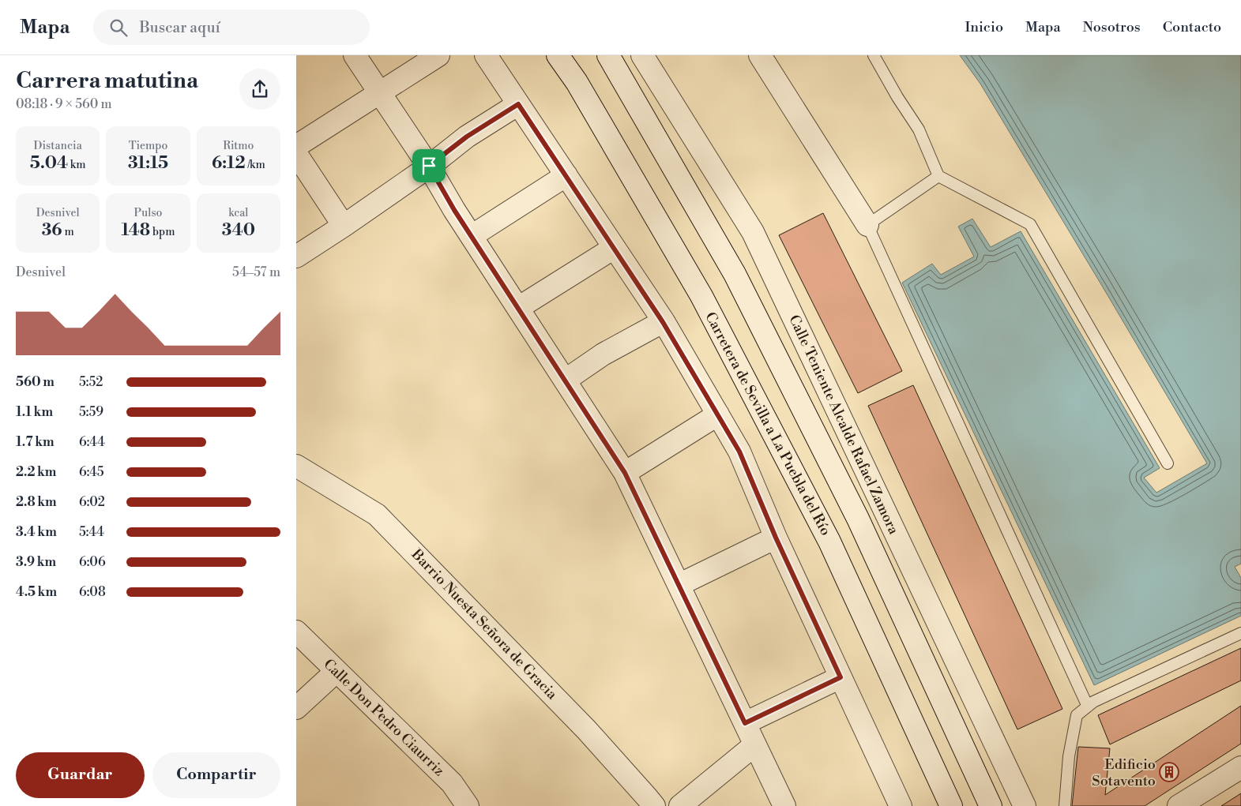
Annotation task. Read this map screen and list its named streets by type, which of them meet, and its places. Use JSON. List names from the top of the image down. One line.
{"streets":{"street":["Carretera de Sevilla a La Puebla del Río","Calle Teniente Alcalde Rafael Zamora","Barrio Nuesta Señora de Gracia","Calle Don Pedro Ciaurriz"]},"places":{"building":["Edificio Sotavento"]},"page":{"header":"Mapa","search":"Buscar aquí","nav":["Inicio","Mapa","Nosotros","Contacto"],"heading":["Carrera matutina","08:18 · 9 × 560 m"],"stats":[["Distancia","5.04 km"],["Tiempo","31:15"],["Ritmo","6:12 /km"],["Desnivel","36 m"],["Pulso","148 bpm"],["kcal","340"]],"chart":["Desnivel","54–57 m"],"list":[{"name":"560 m","note":"5:52"},{"name":"1.1 km","note":"5:59"},{"name":"1.7 km","note":"6:44"},{"name":"2.2 km","note":"6:45"},{"name":"2.8 km","note":"6:02"},{"name":"3.4 km","note":"5:44"},{"name":"3.9 km","note":"6:06"},{"name":"4.5 km","note":"6:08"}],"buttons":["Guardar","Compartir"]}}
